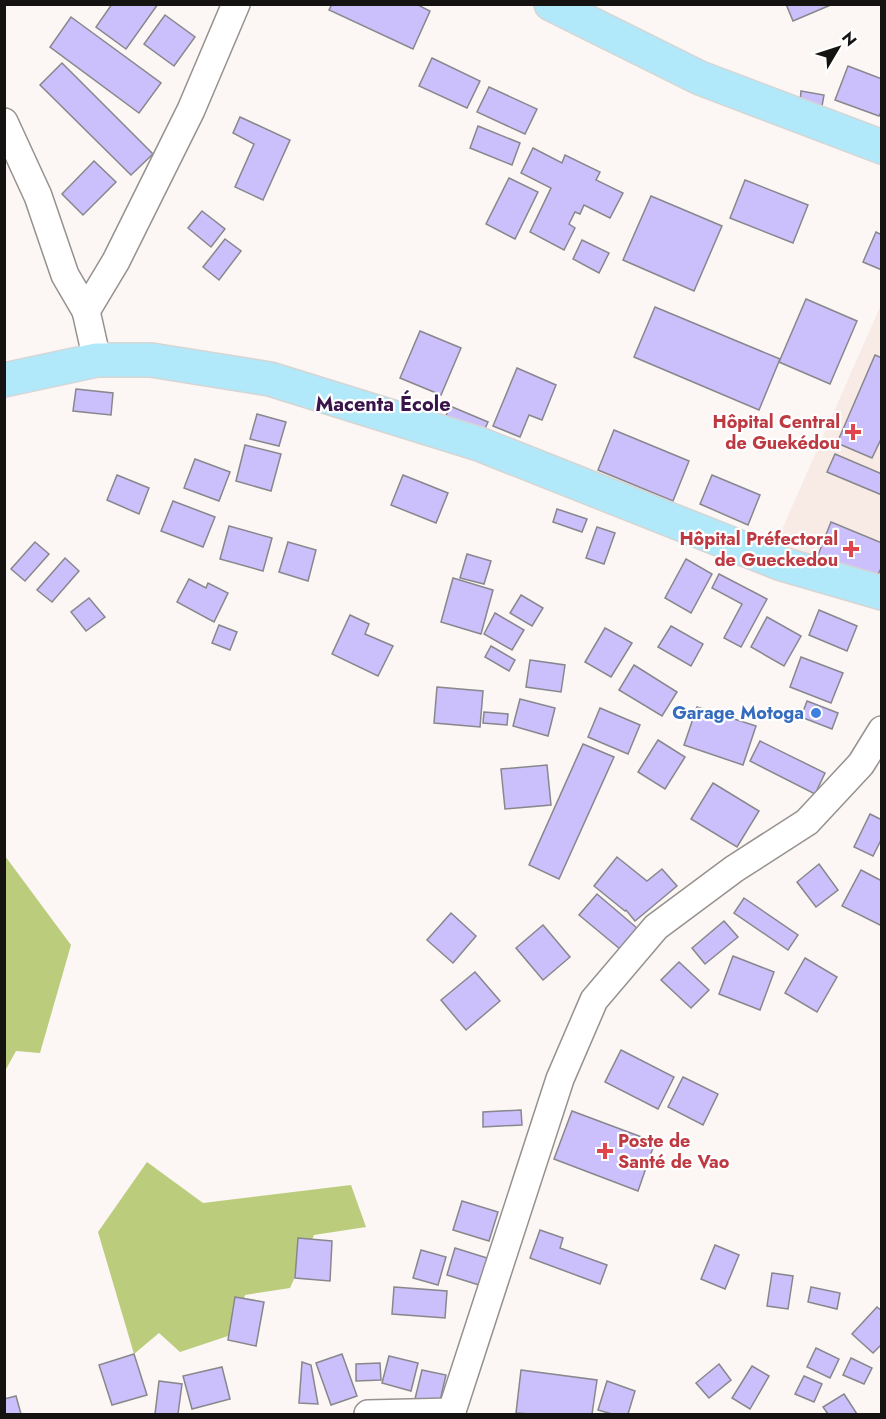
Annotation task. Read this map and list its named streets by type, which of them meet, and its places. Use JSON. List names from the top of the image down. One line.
{"districts":["Macenta École"],"places":{"health":["Hôpital Central de Guekédou","Hôpital Préfectoral de Gueckedou","Poste de Santé de Vao"],"other":["Garage Motoga"]},"north":"top right"}
